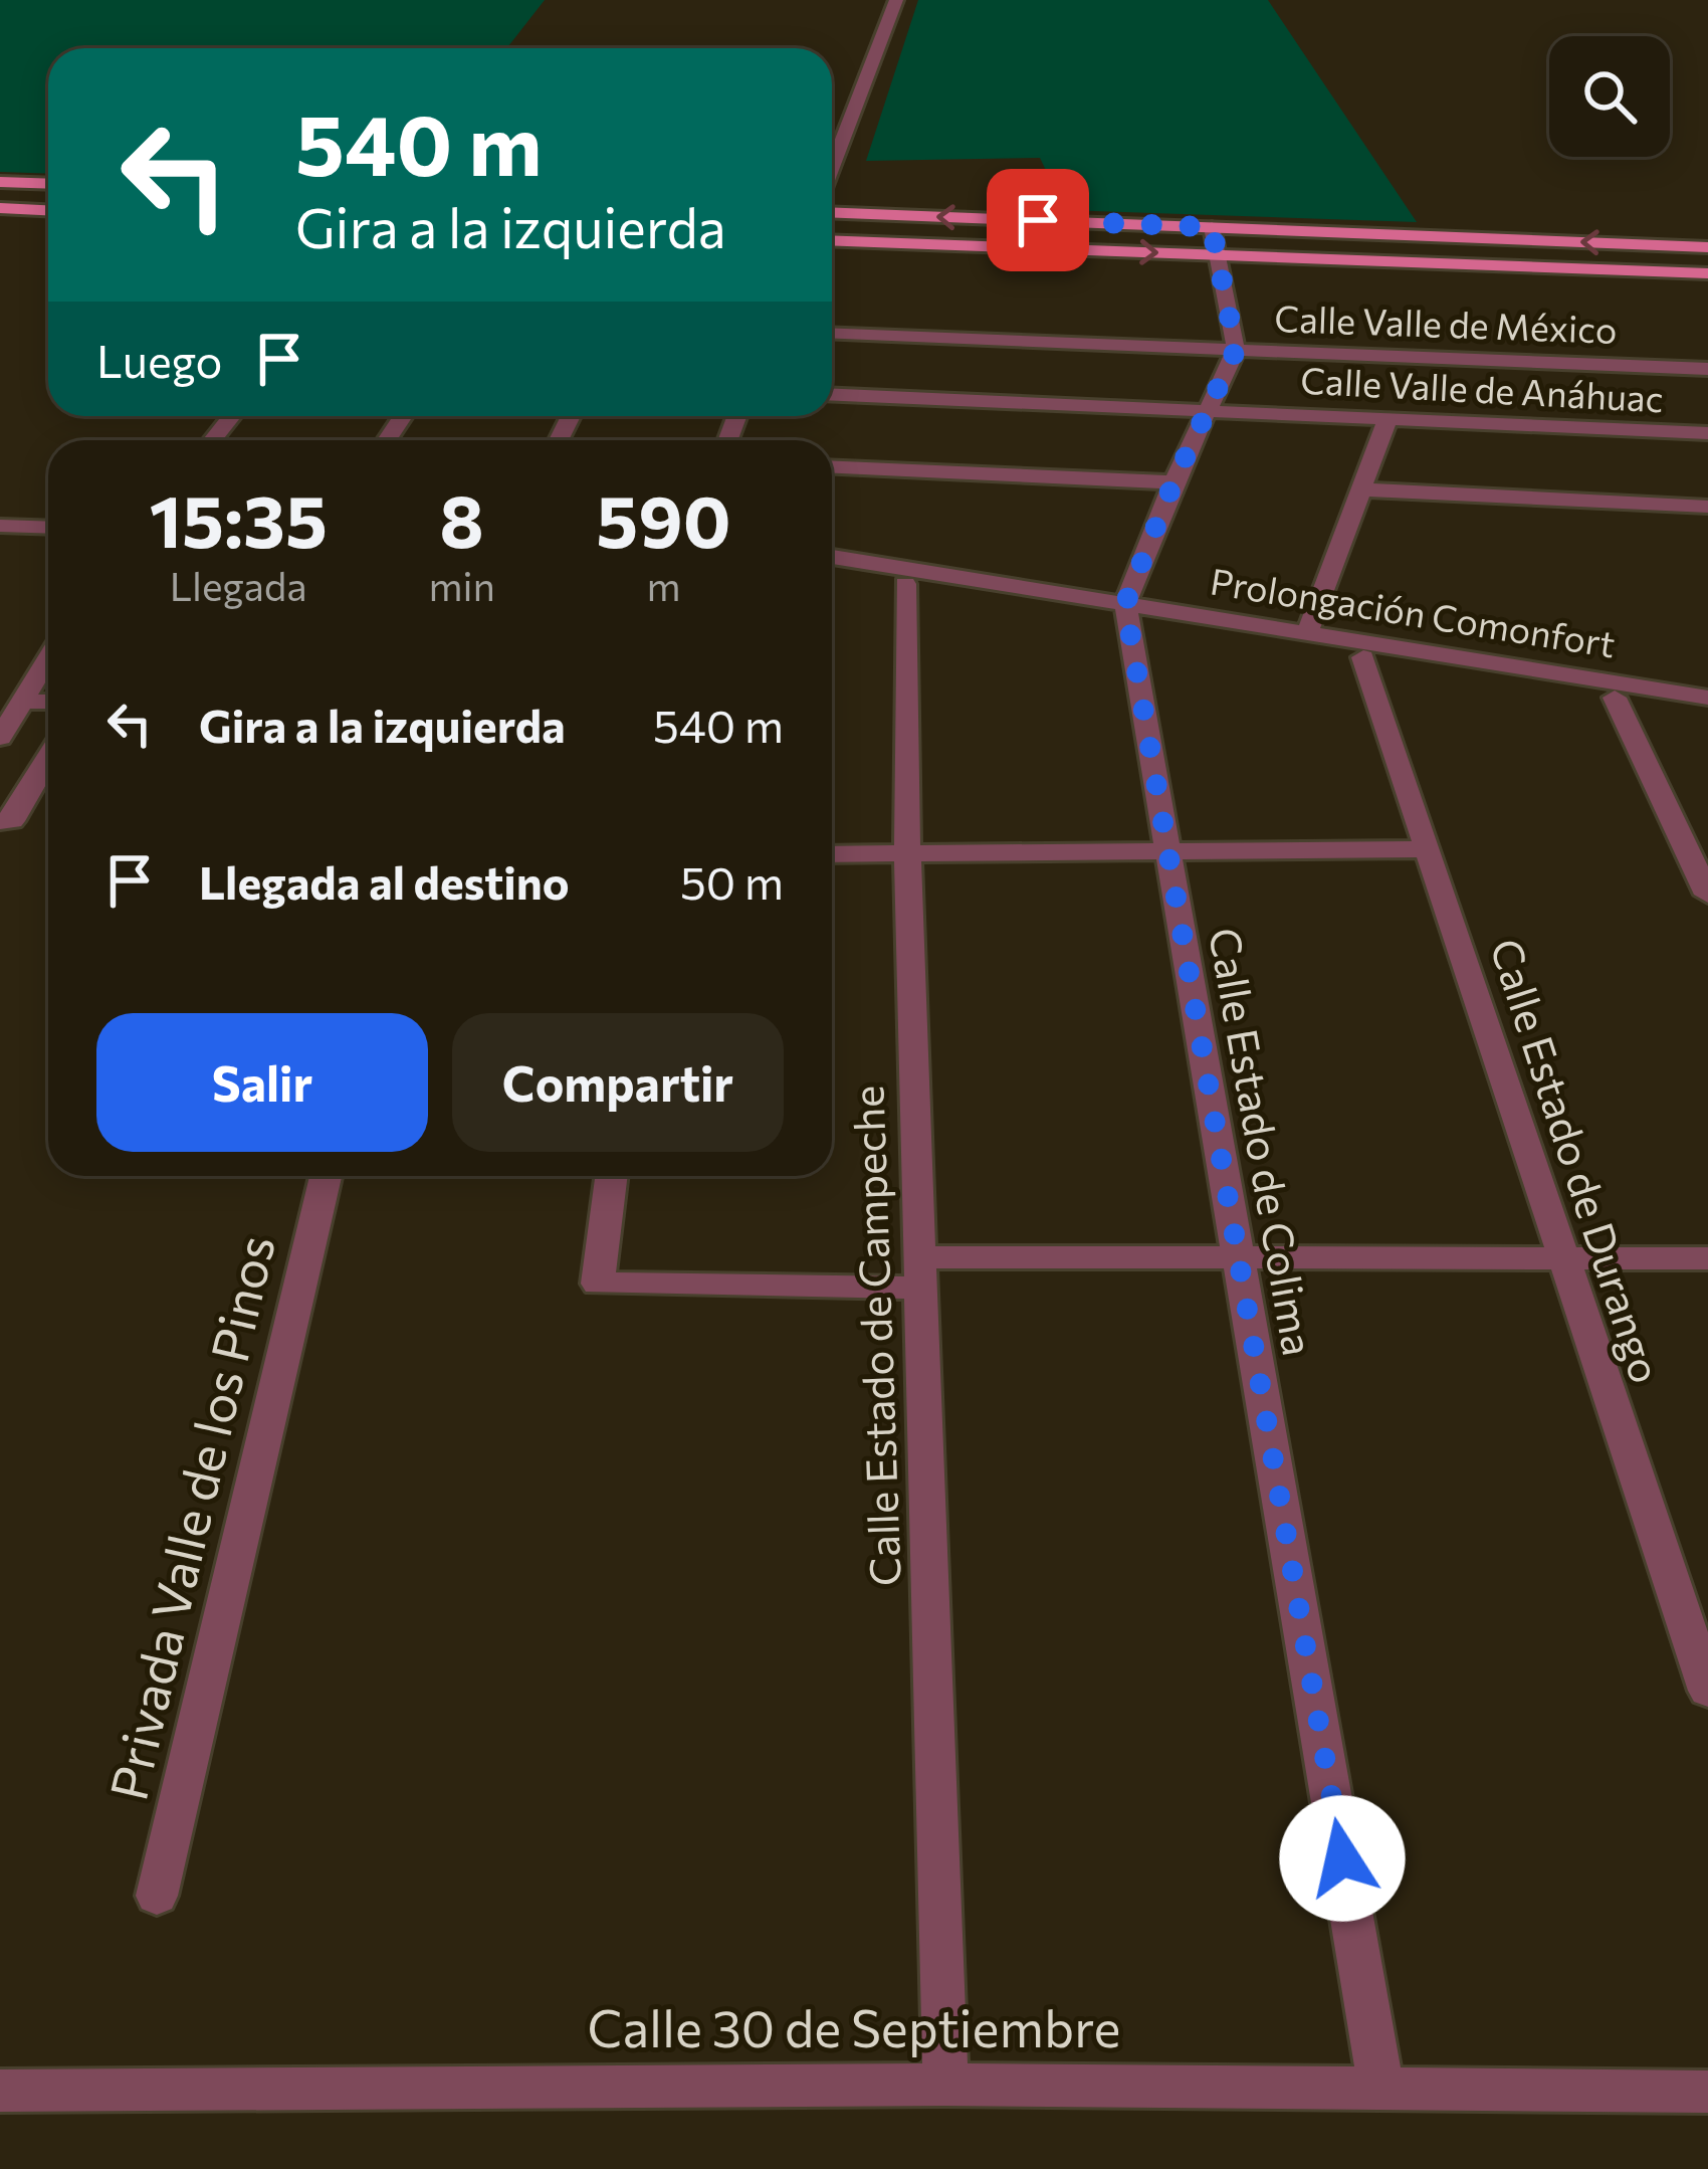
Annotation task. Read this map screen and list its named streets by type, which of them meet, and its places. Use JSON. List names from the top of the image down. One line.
{"streets":{"street":["Calle Valle de México","Calle Valle de Anáhuac","Prolongación Comonfort","Calle Estado de Colima","Calle Estado de Durango","Calle Estado de Campeche","Privada Valle de los Pinos","Calle 30 de Septiembre"]},"crossings":[["Prolongación Comonfort","Calle Estado de Colima"],["Prolongación Comonfort","Calle Estado de Durango"],["Prolongación Comonfort","Calle Estado de Campeche"],["Calle Estado de Colima","Calle 30 de Septiembre"],["Calle Estado de Campeche","Calle 30 de Septiembre"]],"page":{"turn":["540 m","Gira a la izquierda"],"then":"Luego","eta":["15:35","Llegada","8","min","590","m"],"list":[{"name":"Gira a la izquierda","value":"540 m"},{"name":"Llegada al destino","value":"50 m"}],"buttons":["Salir","Compartir"]}}
